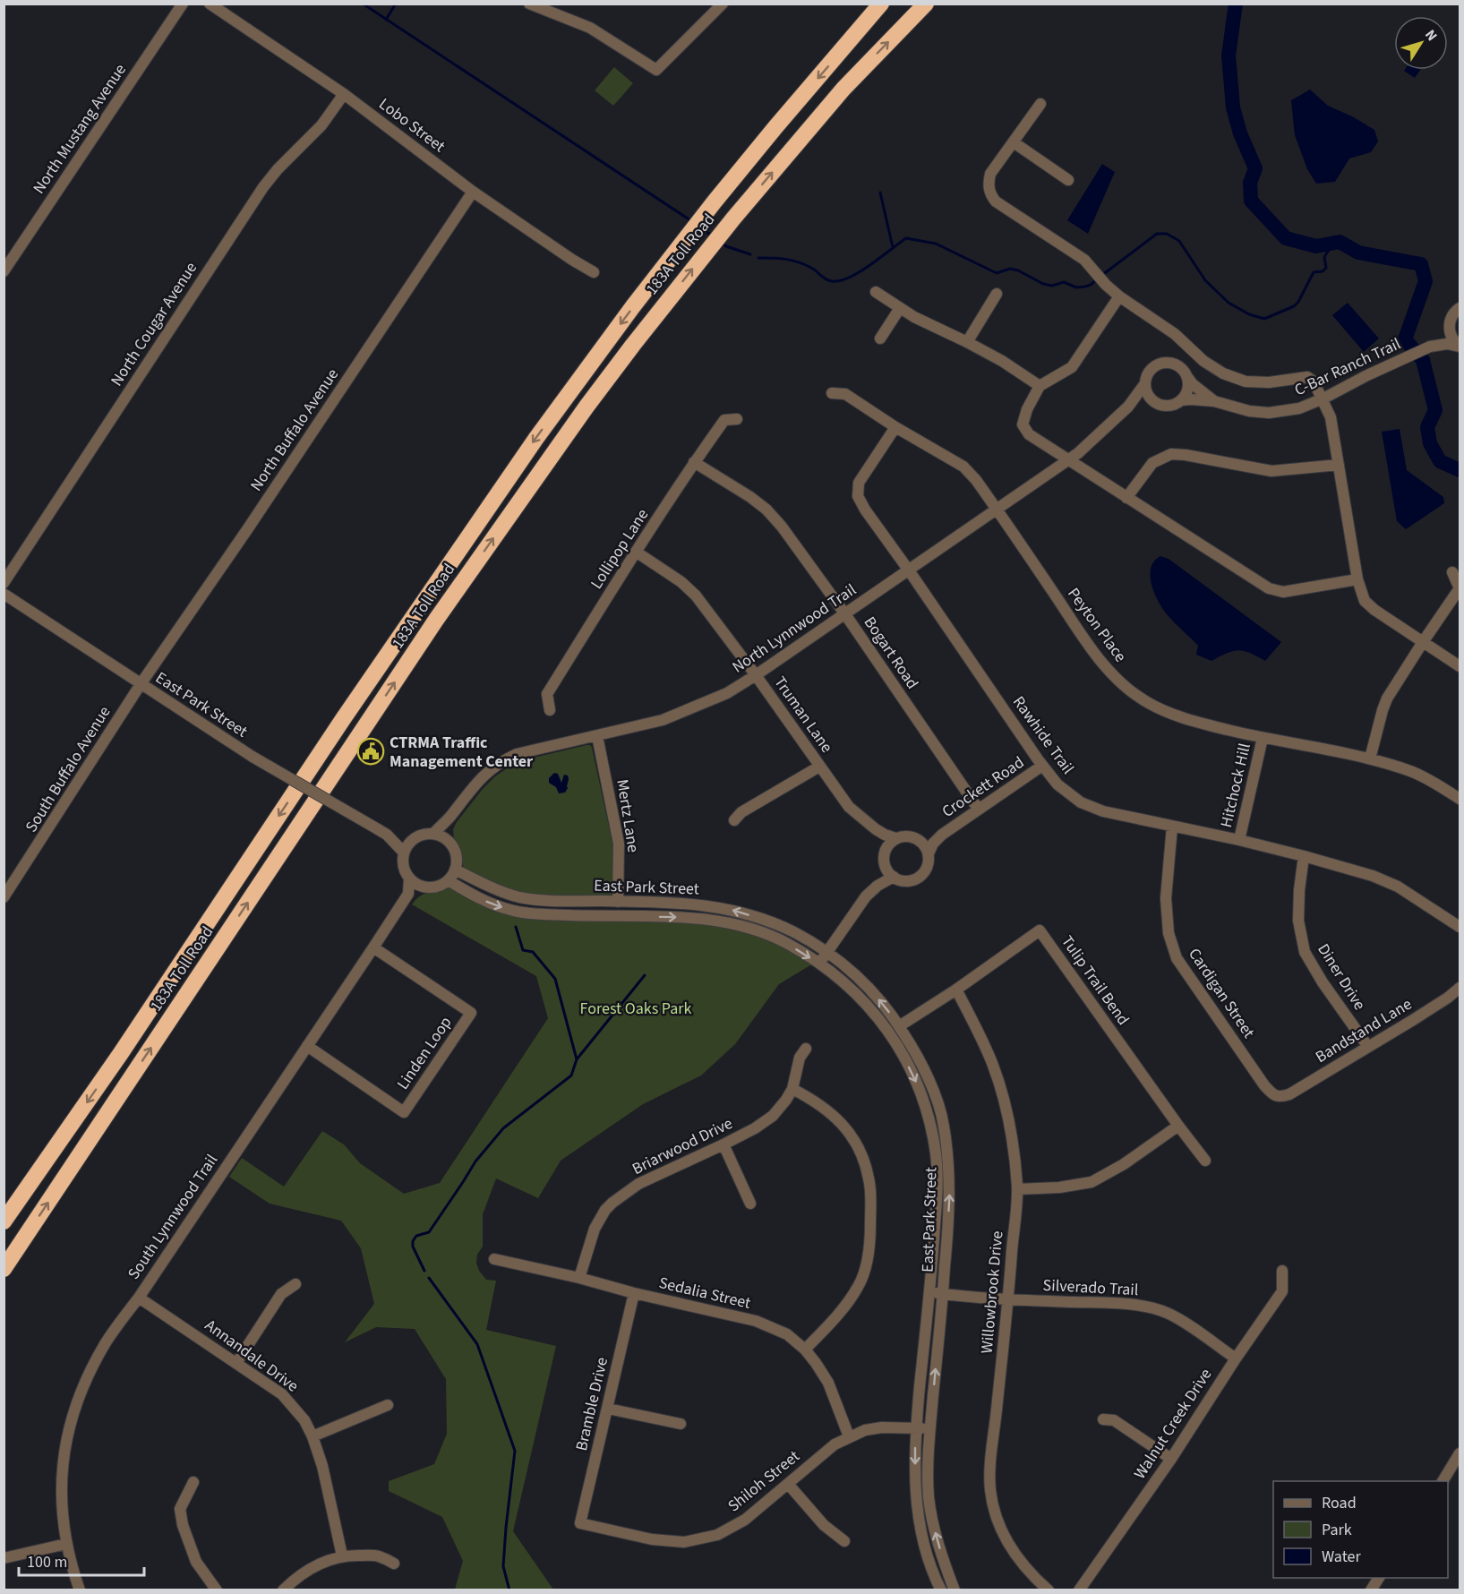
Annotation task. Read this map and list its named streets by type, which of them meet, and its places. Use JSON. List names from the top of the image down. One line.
{"streets":{"highway":["183A Toll Road"],"street":["Lobo Street","North Mustang Avenue","North Cougar Avenue","C-Bar Ranch Trail","North Buffalo Avenue","Lollipop Lane","Peyton Place","North Lynnwood Trail","Bogart Road","East Park Street","Truman Lane","Rawhide Trail","South Buffalo Avenue","Hitchock Hill","Crockett Road","Mertz Lane","Diner Drive","Tulip Trail Bend","Cardigan Street","Bandstand Lane","Linden Loop","Briarwood Drive","South Lynnwood Trail","Silverado Trail","Willowbrook Drive","Sedalia Street","Annandale Drive","Bramble Drive","Walnut Creek Drive","Shiloh Street"]},"crossings":[["Lobo Street","North Cougar Avenue"],["Lobo Street","North Buffalo Avenue"],["C-Bar Ranch Trail","North Lynnwood Trail"],["North Buffalo Avenue","East Park Street"],["North Buffalo Avenue","South Buffalo Avenue"],["Lollipop Lane","Bogart Road"],["Lollipop Lane","Truman Lane"],["Peyton Place","North Lynnwood Trail"],["Peyton Place","Rawhide Trail"],["Peyton Place","Hitchock Hill"],["North Lynnwood Trail","Bogart Road"],["North Lynnwood Trail","East Park Street"],["North Lynnwood Trail","Truman Lane"],["North Lynnwood Trail","Rawhide Trail"],["North Lynnwood Trail","Mertz Lane"],["North Lynnwood Trail","South Lynnwood Trail"],["Bogart Road","Crockett Road"],["East Park Street","South Buffalo Avenue"],["East Park Street","Mertz Lane"],["East Park Street","Tulip Trail Bend"],["East Park Street","South Lynnwood Trail"],["East Park Street","Silverado Trail"],["East Park Street","Shiloh Street"],["Truman Lane","Crockett Road"],["Rawhide Trail","Hitchock Hill"],["Rawhide Trail","Crockett Road"],["Rawhide Trail","Diner Drive"],["Rawhide Trail","Cardigan Street"],["Diner Drive","Bandstand Lane"],["Tulip Trail Bend","Willowbrook Drive"],["Cardigan Street","Bandstand Lane"],["Linden Loop","South Lynnwood Trail"],["Briarwood Drive","Sedalia Street"],["South Lynnwood Trail","Annandale Drive"],["Silverado Trail","Willowbrook Drive"],["Silverado Trail","Walnut Creek Drive"],["Sedalia Street","Bramble Drive"],["Sedalia Street","Shiloh Street"],["Bramble Drive","Shiloh Street"]],"parks":["Forest Oaks Park"],"places":{"public building":["CTRMA Traffic Management Center"]},"legend":["Road","Park","Water"],"scale_bar":"100 m","north":"top right"}
